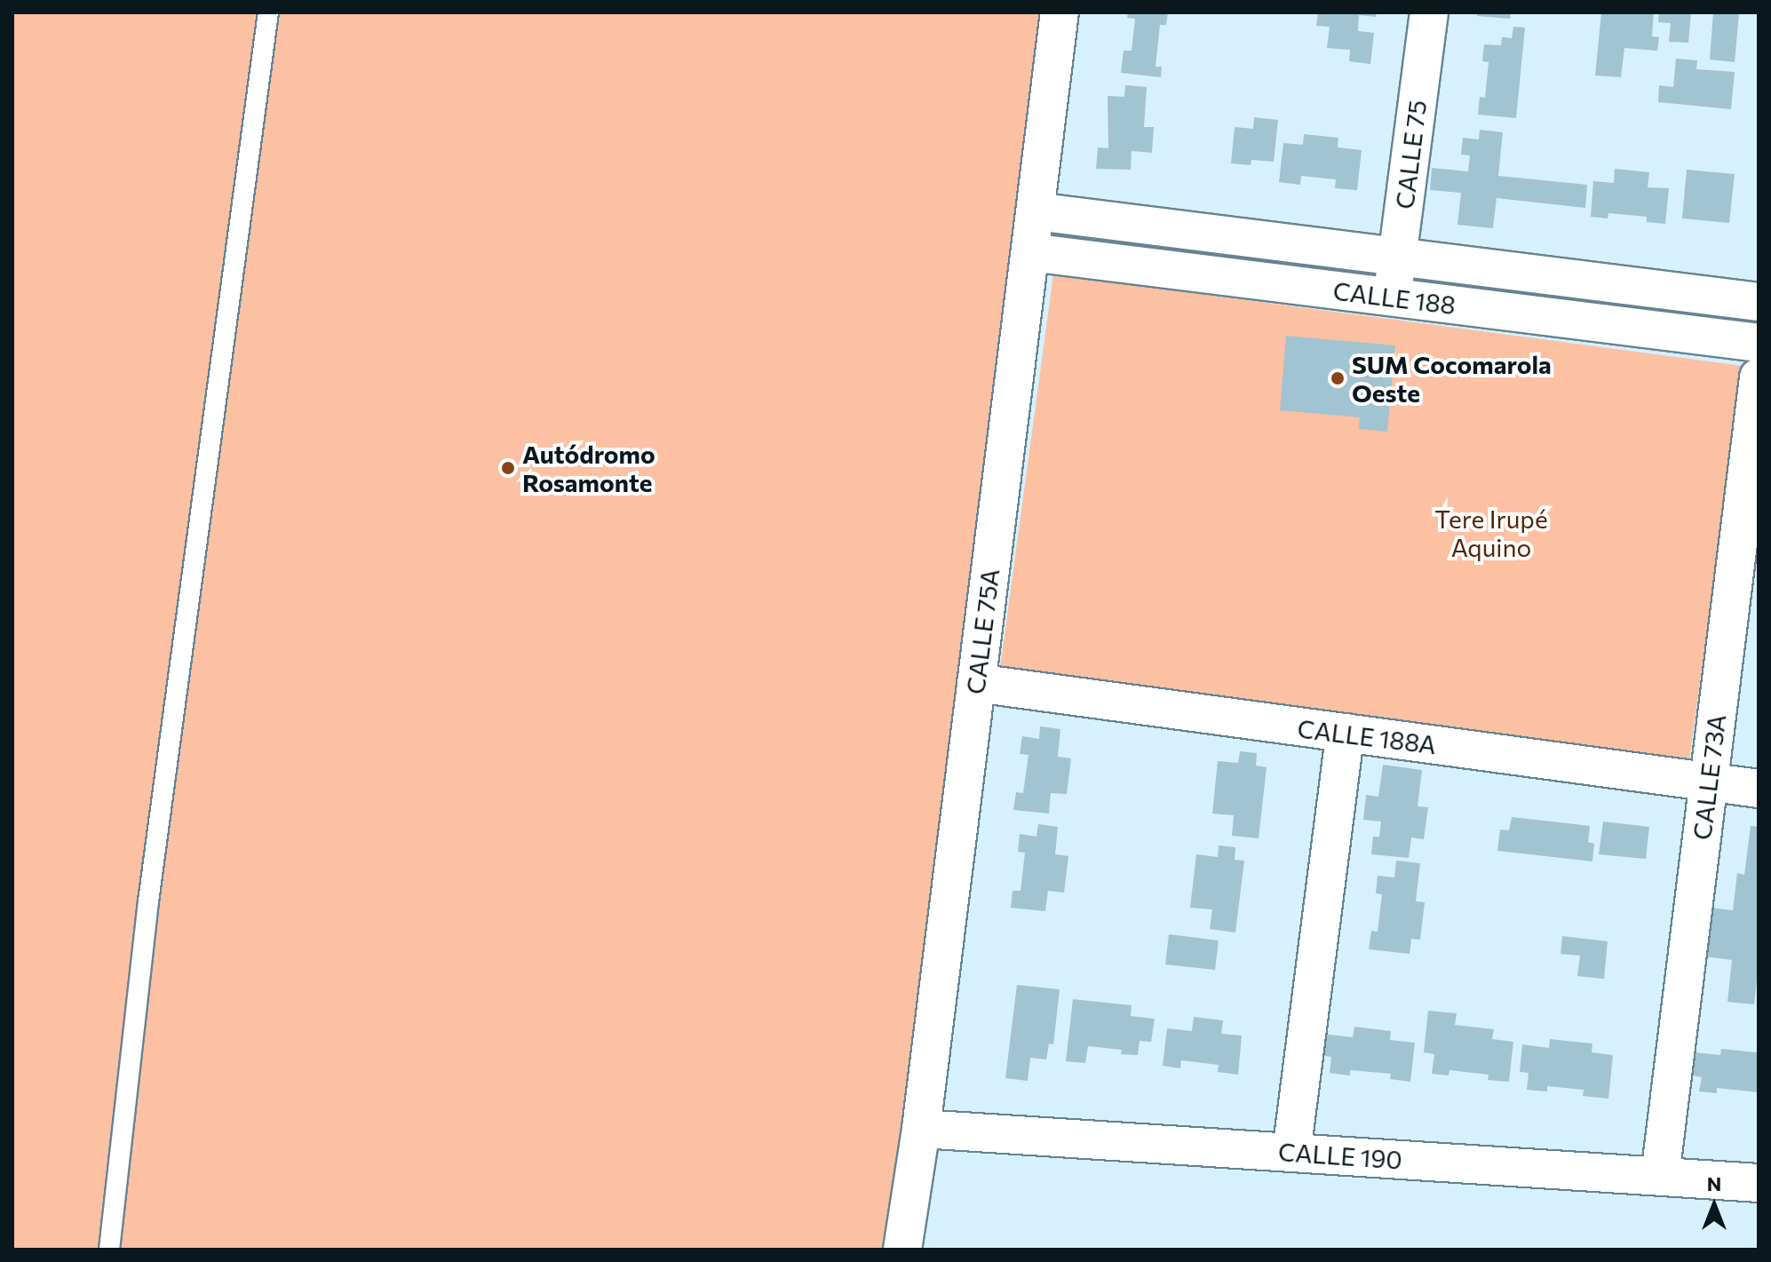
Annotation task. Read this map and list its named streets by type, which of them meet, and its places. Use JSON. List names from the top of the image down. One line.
{"streets":{"street":["CALLE 75","CALLE 188","CALLE 75A","CALLE 188A","CALLE 73A","CALLE 190"]},"crossings":[["CALLE 75","CALLE 188"],["CALLE 188","CALLE 75A"],["CALLE 75A","CALLE 188A"],["CALLE 75A","CALLE 190"],["CALLE 188A","CALLE 73A"],["CALLE 73A","CALLE 190"]],"parks":["Tere Irupé Aquino"],"places":["SUM Cocomarola Oeste","Autódromo Rosamonte"],"north":"top"}
